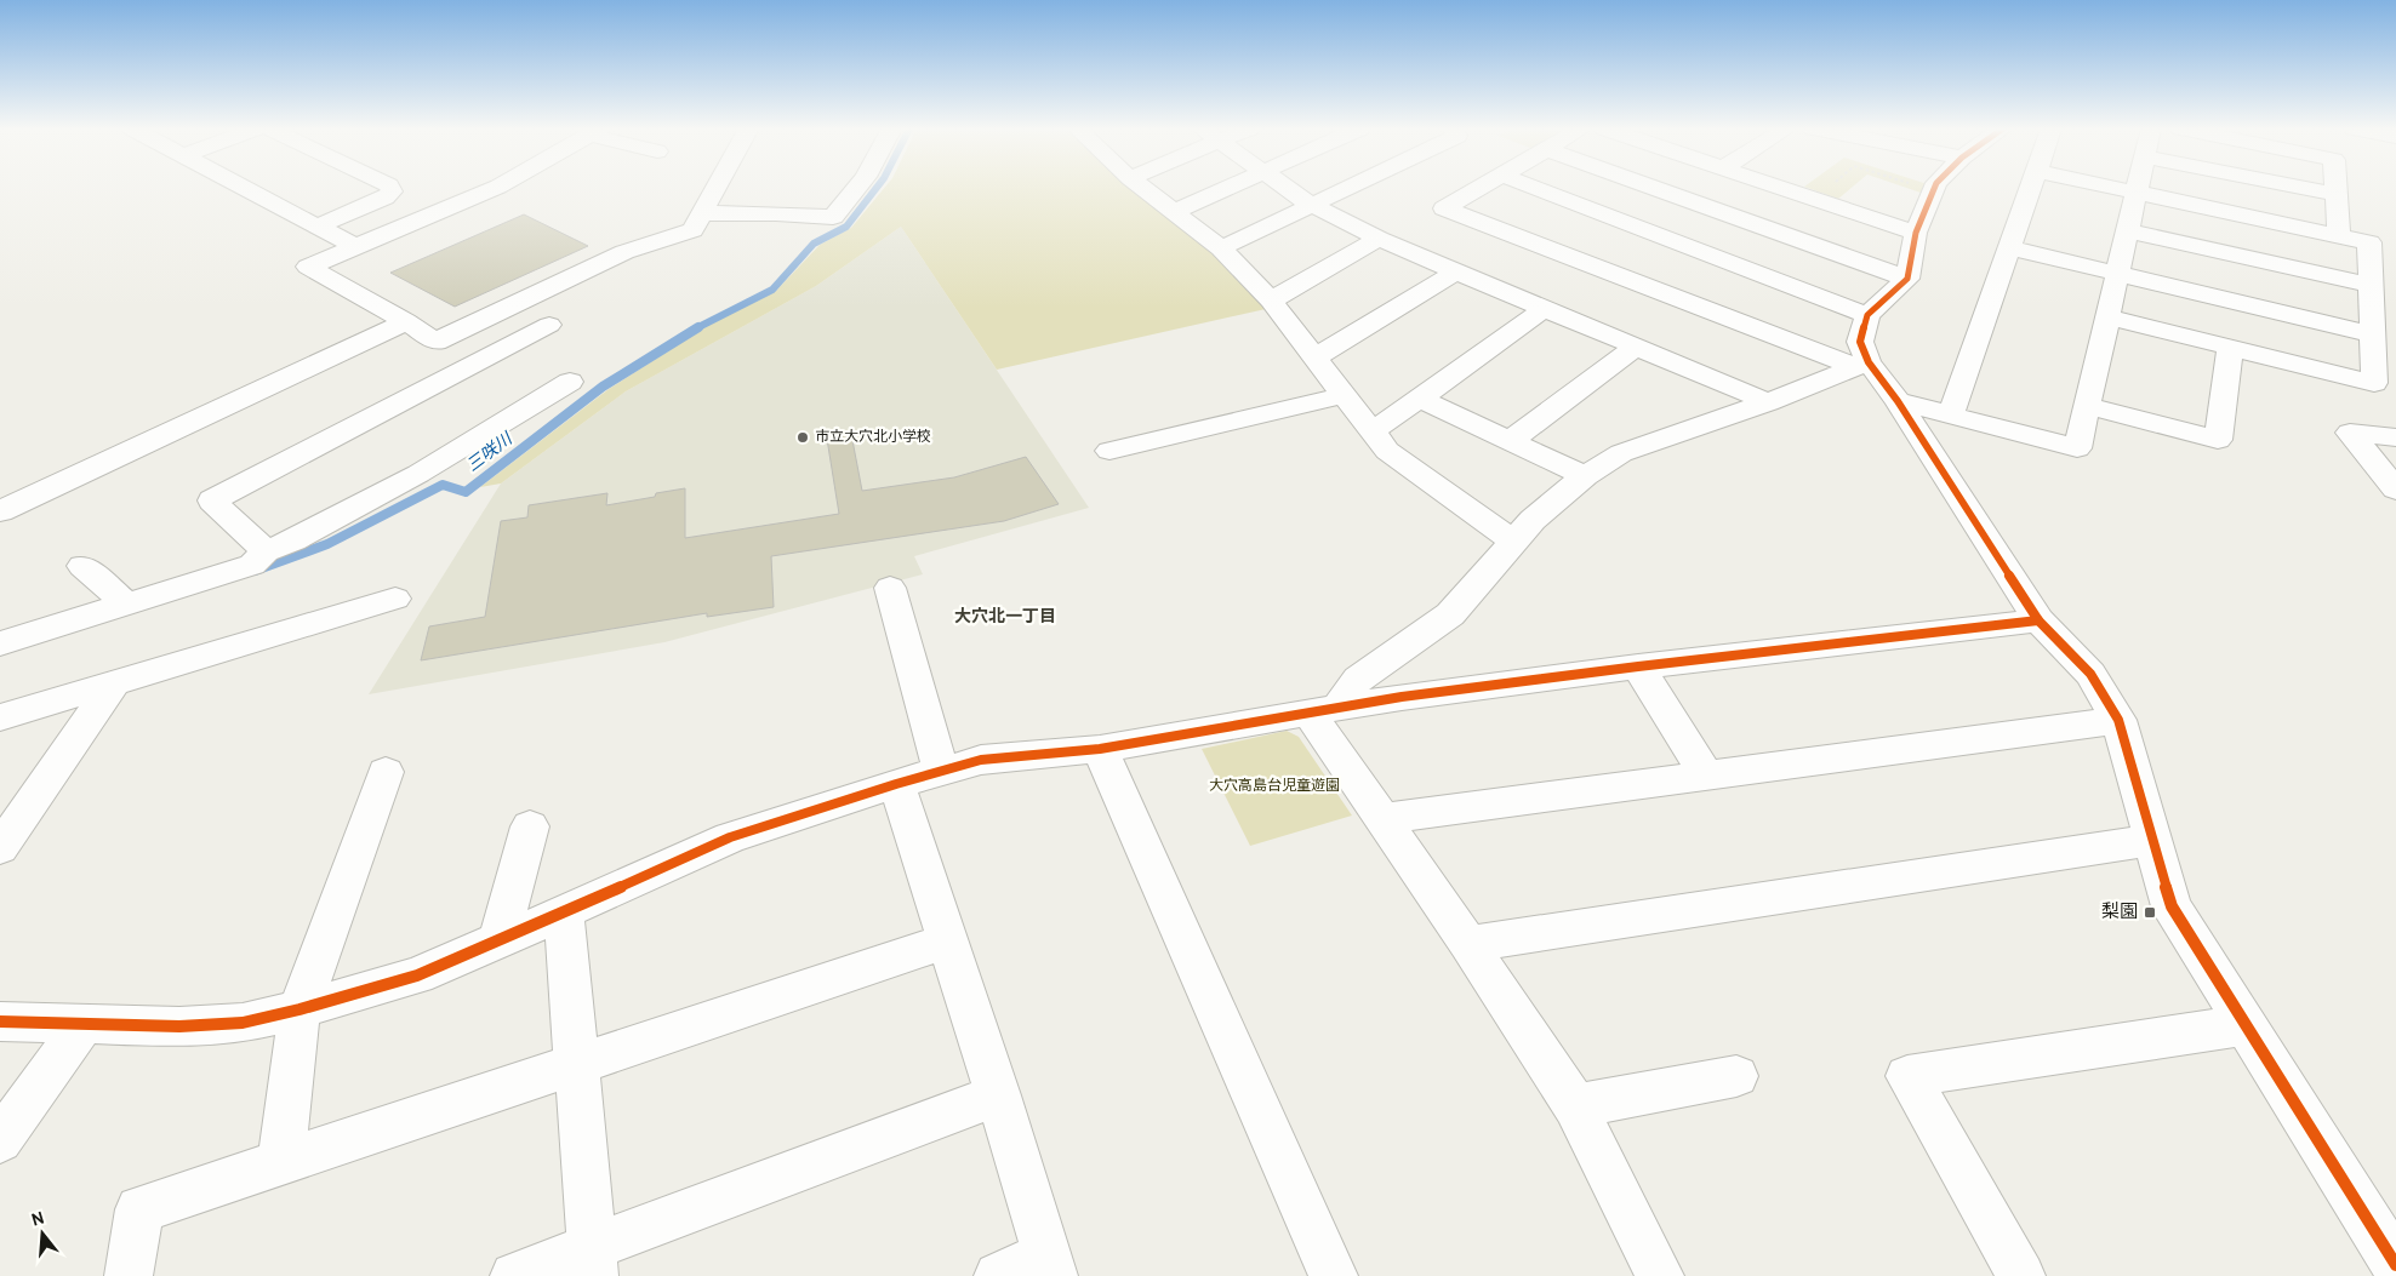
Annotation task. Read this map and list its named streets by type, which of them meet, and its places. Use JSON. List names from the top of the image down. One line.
{"districts":["大穴北一丁目"],"water":["三咲川"],"parks":["大穴高島台児童遊園"],"places":{"other":["市立大穴北小学校"],"transit":["梨園"]},"north":"top"}
